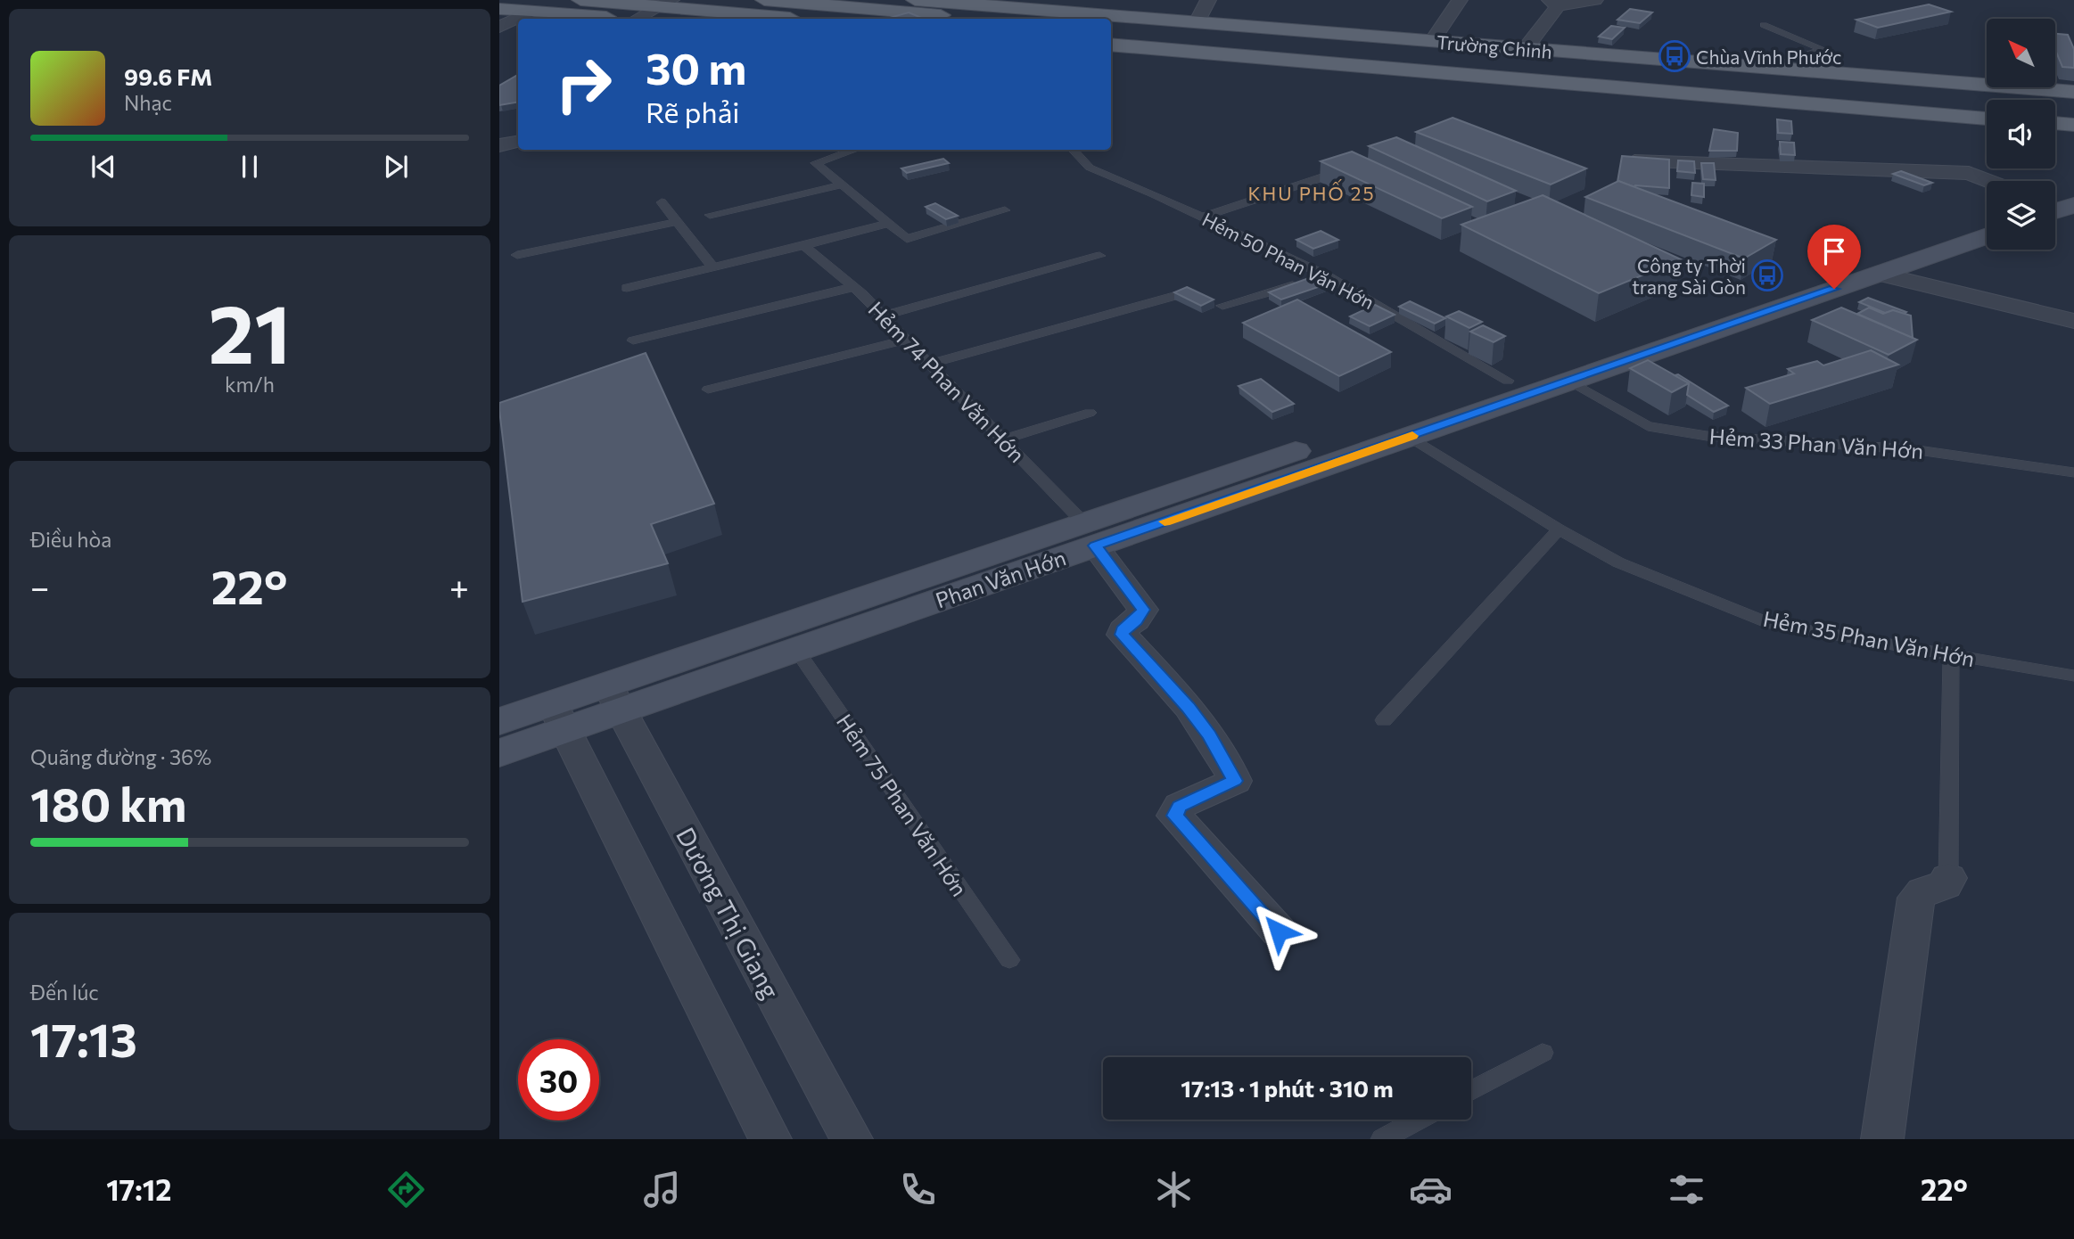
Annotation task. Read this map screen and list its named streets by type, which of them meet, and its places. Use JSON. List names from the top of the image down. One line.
{"streets":{"main road":["Trường Chinh","Phan Văn Hớn"],"street":["Dương Thị Giang"],"lane":["Hẻm 50 Phan Văn Hớn","Hẻm 74 Phan Văn Hớn","Hẻm 33 Phan Văn Hớn","Hẻm 35 Phan Văn Hớn","Hẻm 75 Phan Văn Hớn"]},"crossings":[["Hẻm 50 Phan Văn Hớn","Phan Văn Hớn"],["Hẻm 74 Phan Văn Hớn","Phan Văn Hớn"],["Hẻm 33 Phan Văn Hớn","Phan Văn Hớn"],["Phan Văn Hớn","Hẻm 35 Phan Văn Hớn"],["Phan Văn Hớn","Hẻm 75 Phan Văn Hớn"],["Phan Văn Hớn","Dương Thị Giang"]],"districts":["KHU PHỐ 25"],"places":{"bus stop":["Chùa Vĩnh Phước","Công ty Thời trang Sài Gòn"]},"north":"top left","page":{"turn":["30 m","Rẽ phải"],"song":["99.6 FM","Nhạc"],"tile":[["21","km/h"],"Điều hòa",["Quãng đường · 36%","180 km"],["Đến lúc","17:13"]],"heat":["−","22°","+"],"limit":"30","trip":"17:13 · 1 phút · 310 m","tabs":["17:12","22°"]}}
